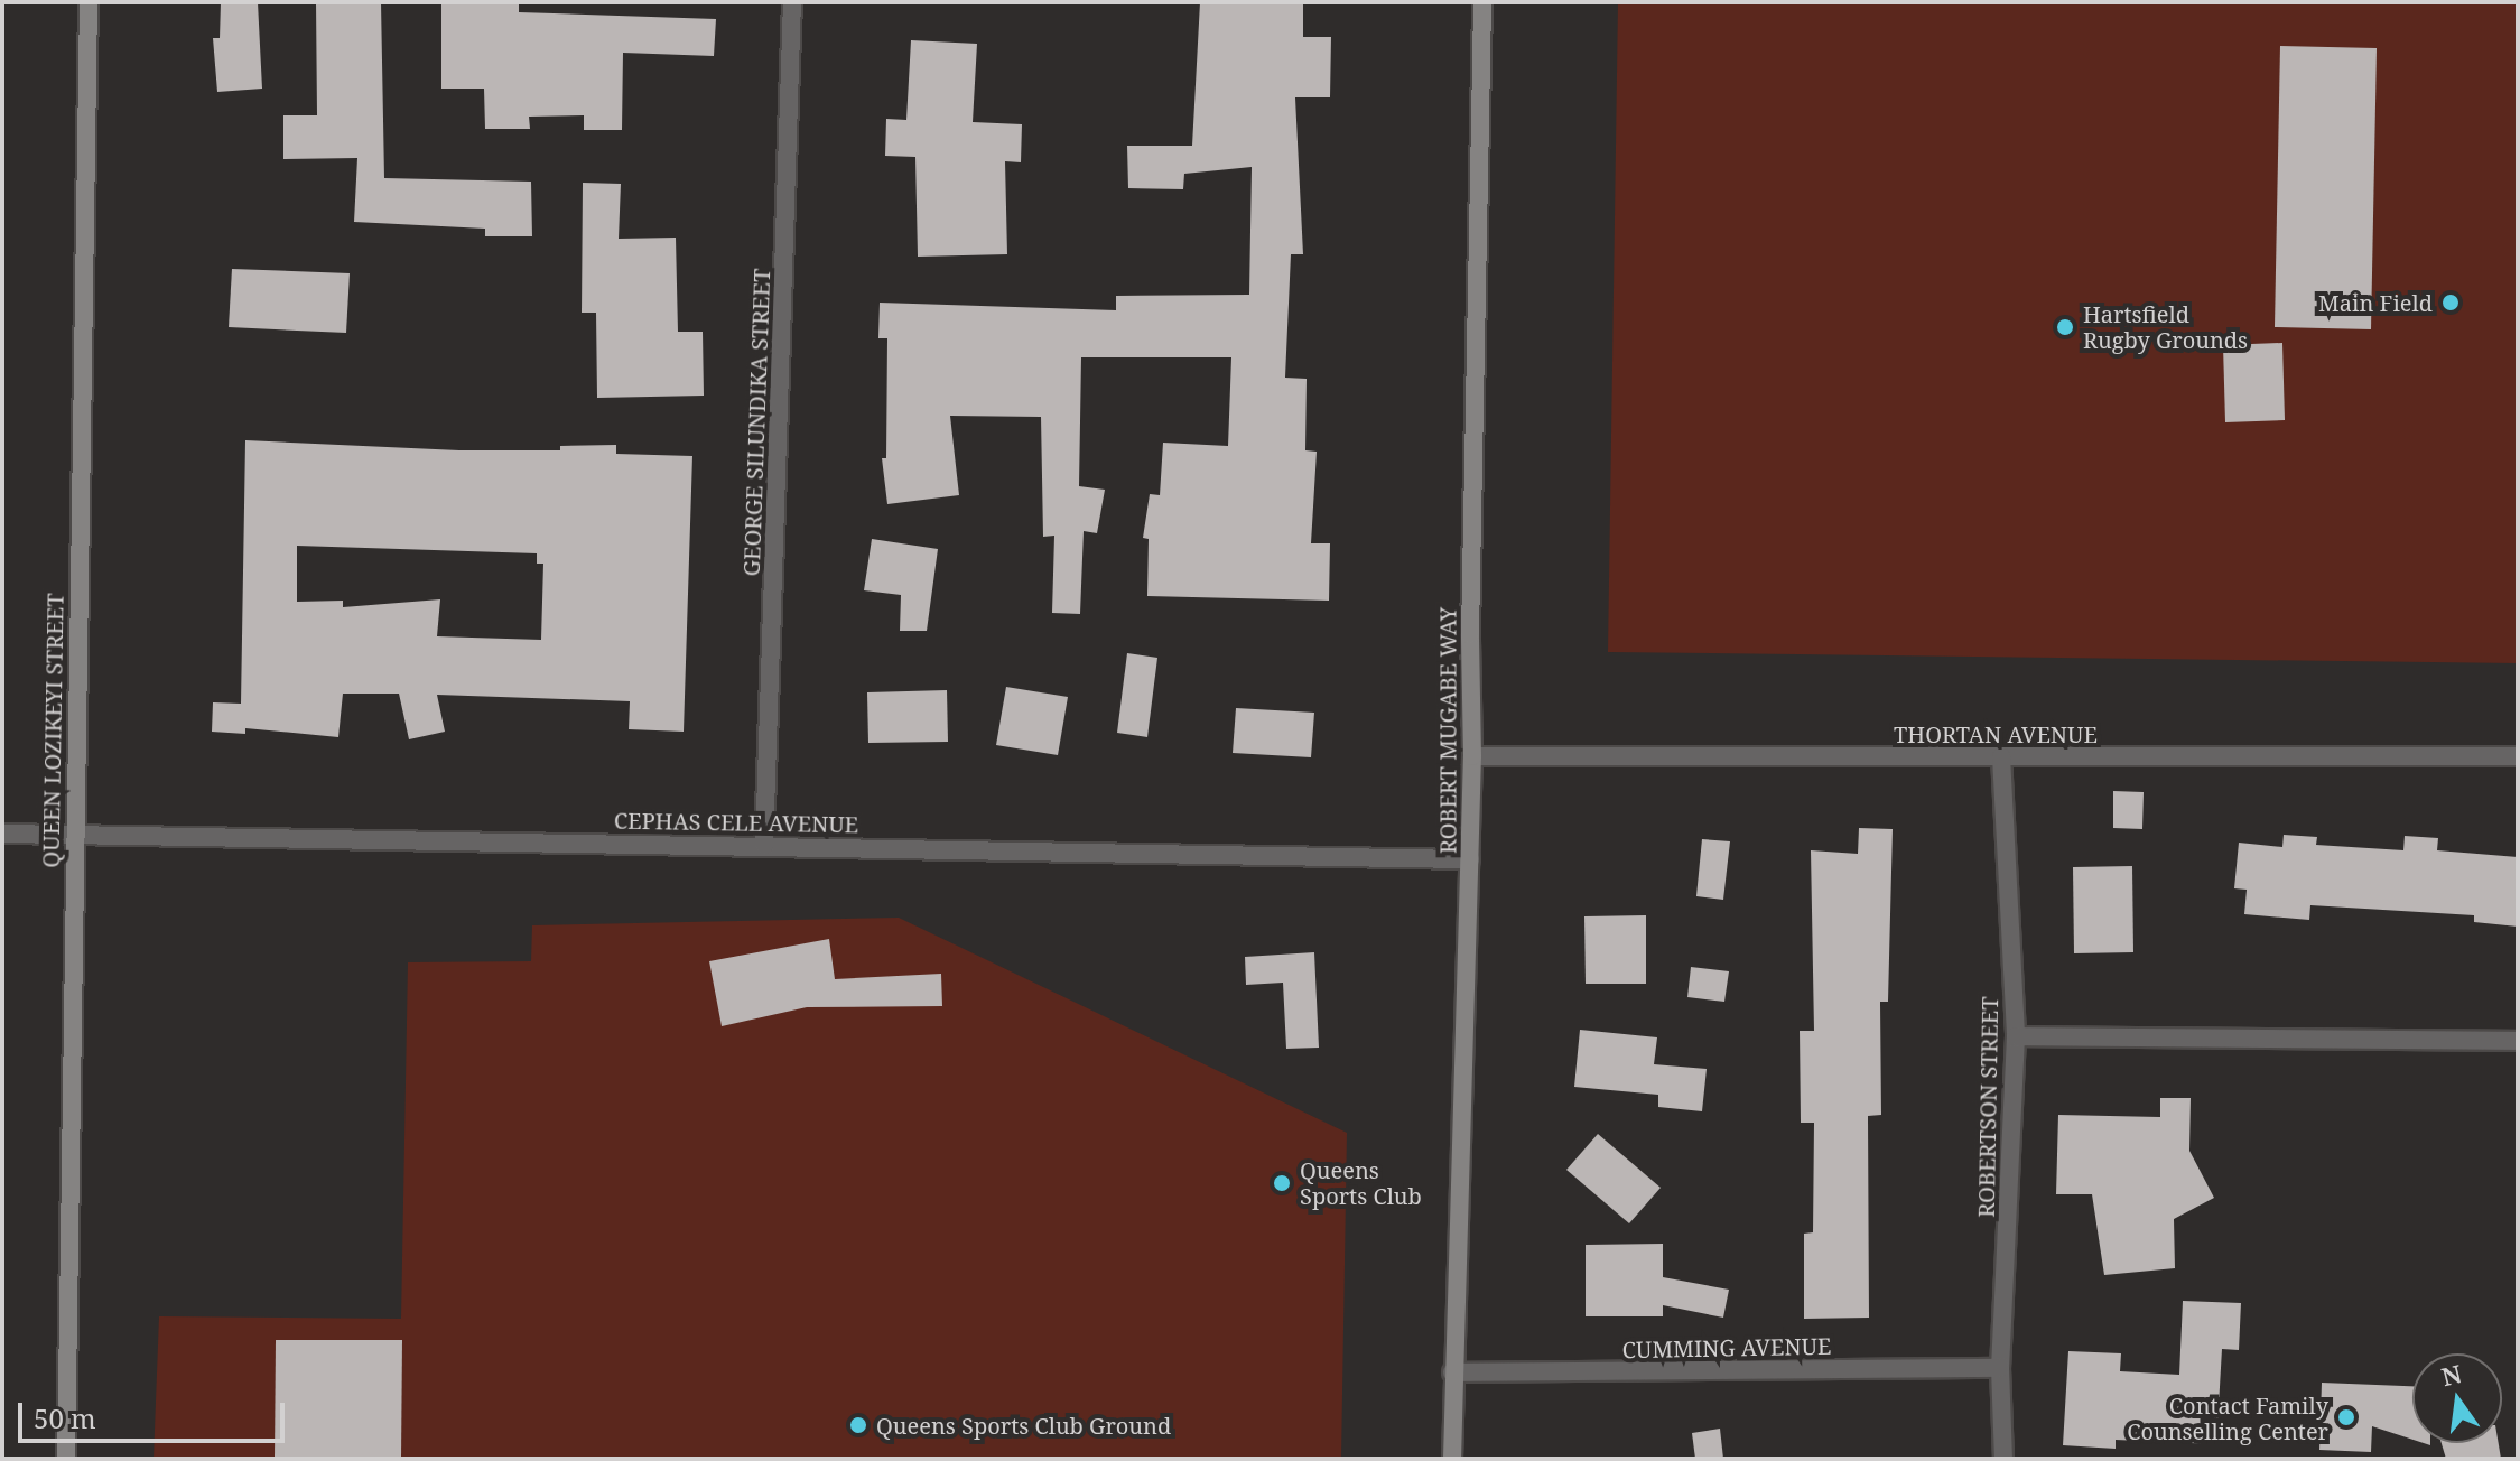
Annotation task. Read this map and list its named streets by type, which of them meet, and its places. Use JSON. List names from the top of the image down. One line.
{"streets":{"main road":["QUEEN LOZIKEYI STREET","ROBERT MUGABE WAY"],"street":["GEORGE SILUNDIKA STREET","THORTAN AVENUE","CEPHAS CELE AVENUE","ROBERTSON STREET","CUMMING AVENUE"]},"crossings":[["GEORGE SILUNDIKA STREET","CEPHAS CELE AVENUE"],["QUEEN LOZIKEYI STREET","CEPHAS CELE AVENUE"],["ROBERT MUGABE WAY","THORTAN AVENUE"],["ROBERT MUGABE WAY","CEPHAS CELE AVENUE"],["ROBERT MUGABE WAY","CUMMING AVENUE"],["THORTAN AVENUE","ROBERTSON STREET"],["ROBERTSON STREET","CUMMING AVENUE"]],"places":["Main Field","Hartsfield Rugby Grounds","Queens Sports Club","Contact Family Counselling Center","Queens Sports Club Ground"],"scale_bar":"50 m","north":"top"}
